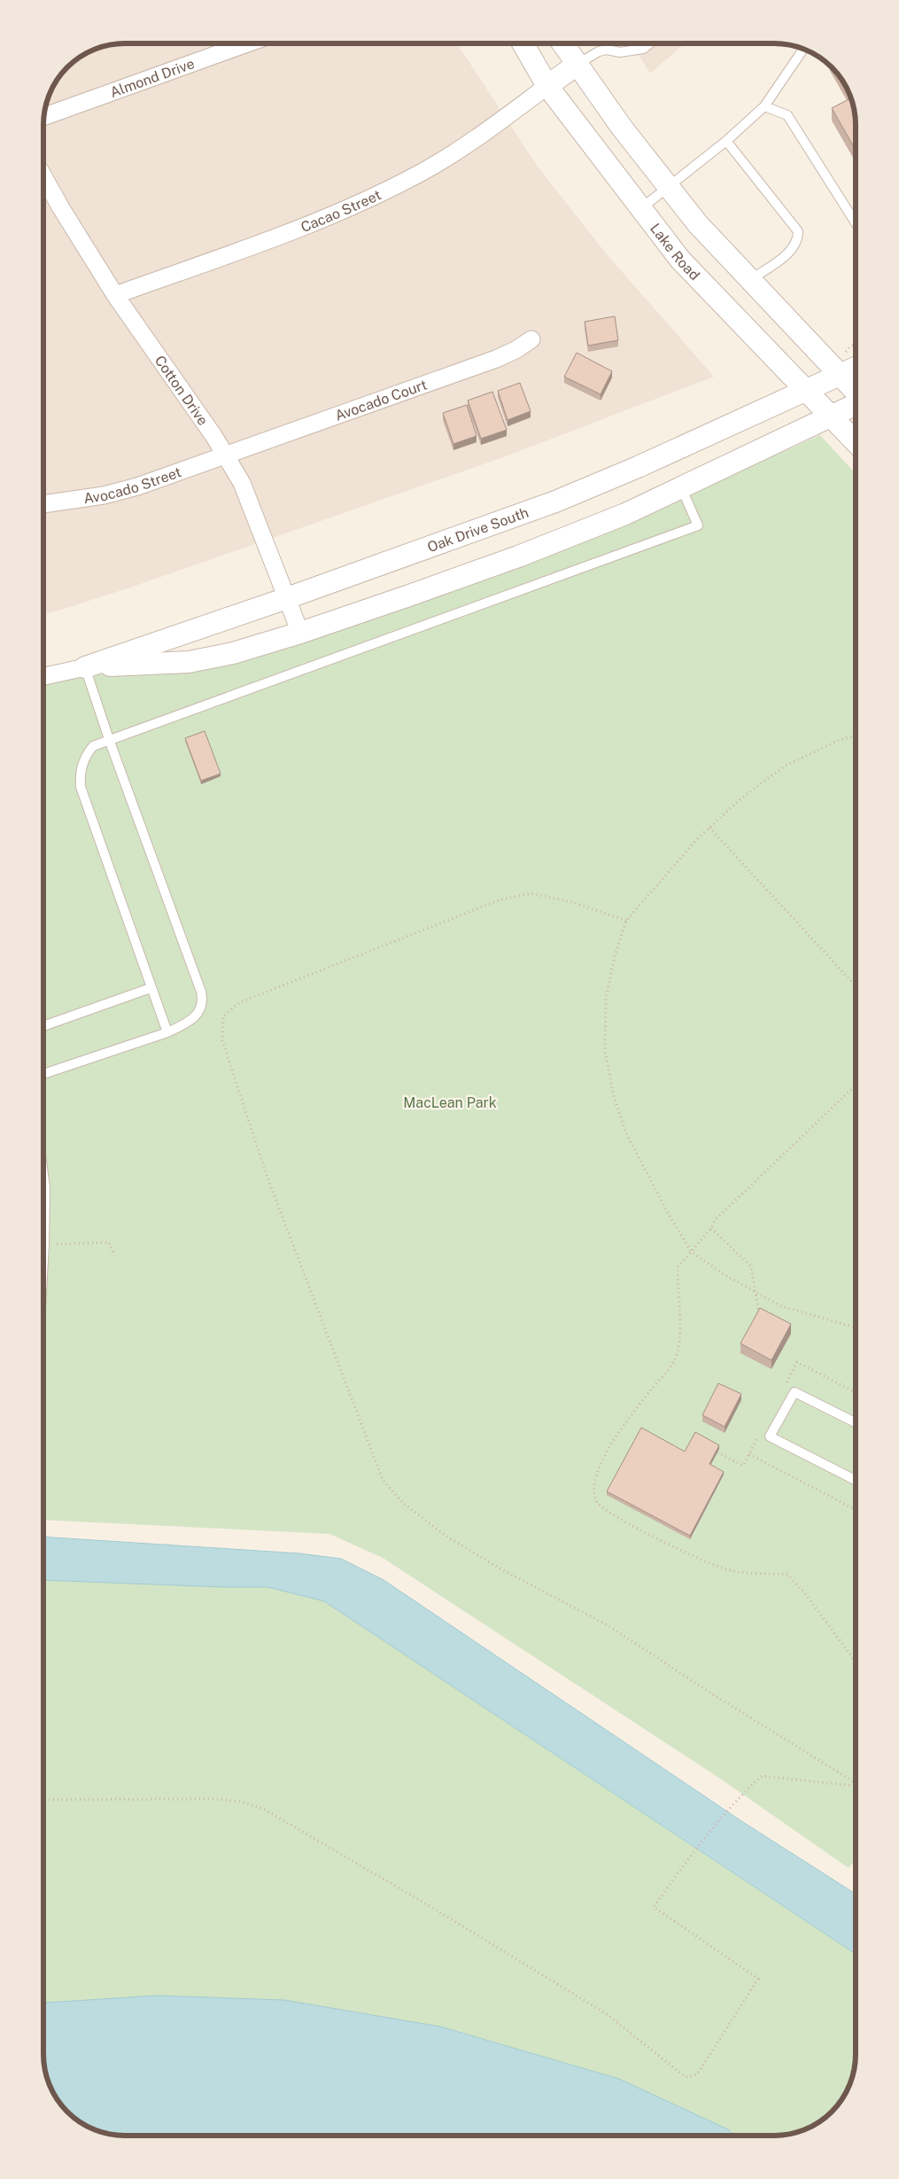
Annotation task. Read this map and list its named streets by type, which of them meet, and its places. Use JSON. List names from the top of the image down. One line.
{"streets":{"street":["Almond Drive","Cacao Street","Lake Road","Cotton Drive","Avocado Court","Avocado Street","Oak Drive South"]},"crossings":[["Cacao Street","Lake Road"],["Cacao Street","Cotton Drive"],["Lake Road","Oak Drive South"],["Cotton Drive","Avocado Court"],["Cotton Drive","Avocado Street"],["Cotton Drive","Oak Drive South"],["Avocado Court","Avocado Street"]],"parks":["MacLean Park"]}
